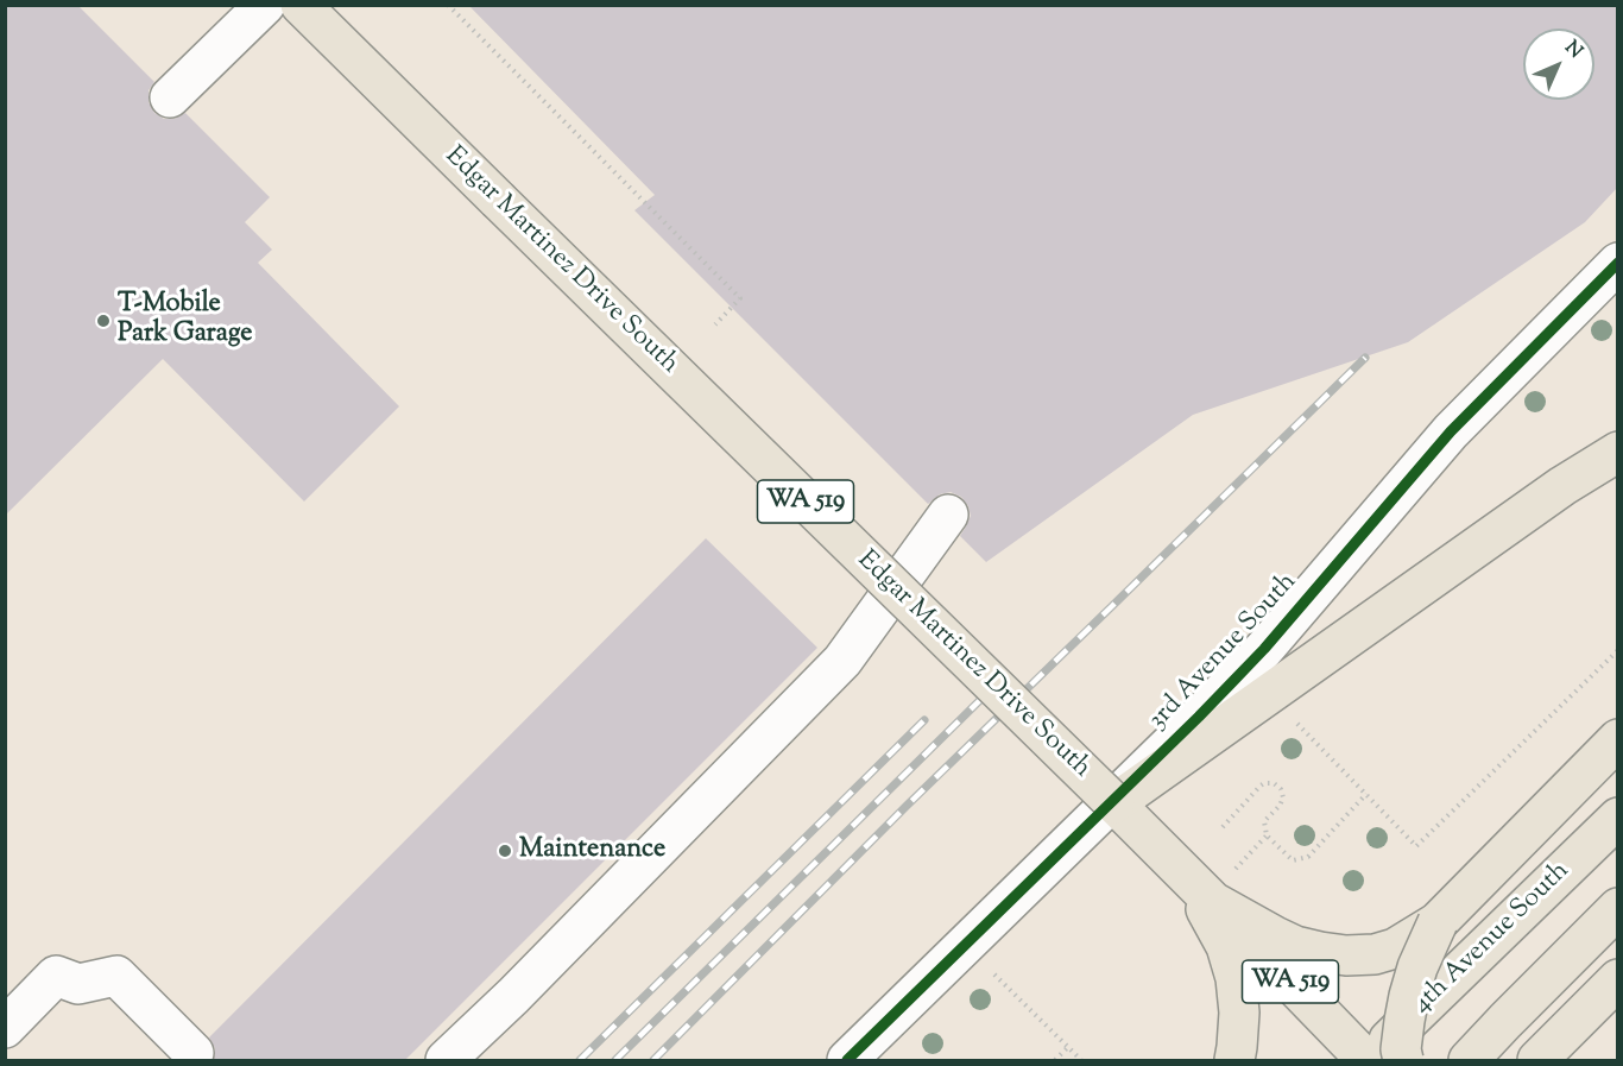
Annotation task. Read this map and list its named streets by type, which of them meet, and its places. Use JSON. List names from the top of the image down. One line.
{"streets":{"main road":["Edgar Martinez Drive South","WA 519","4th Avenue South"],"street":["3rd Avenue South"]},"crossings":[["Edgar Martinez Drive South","4th Avenue South"]],"places":["T-Mobile Park Garage","Maintenance"],"north":"top right"}
